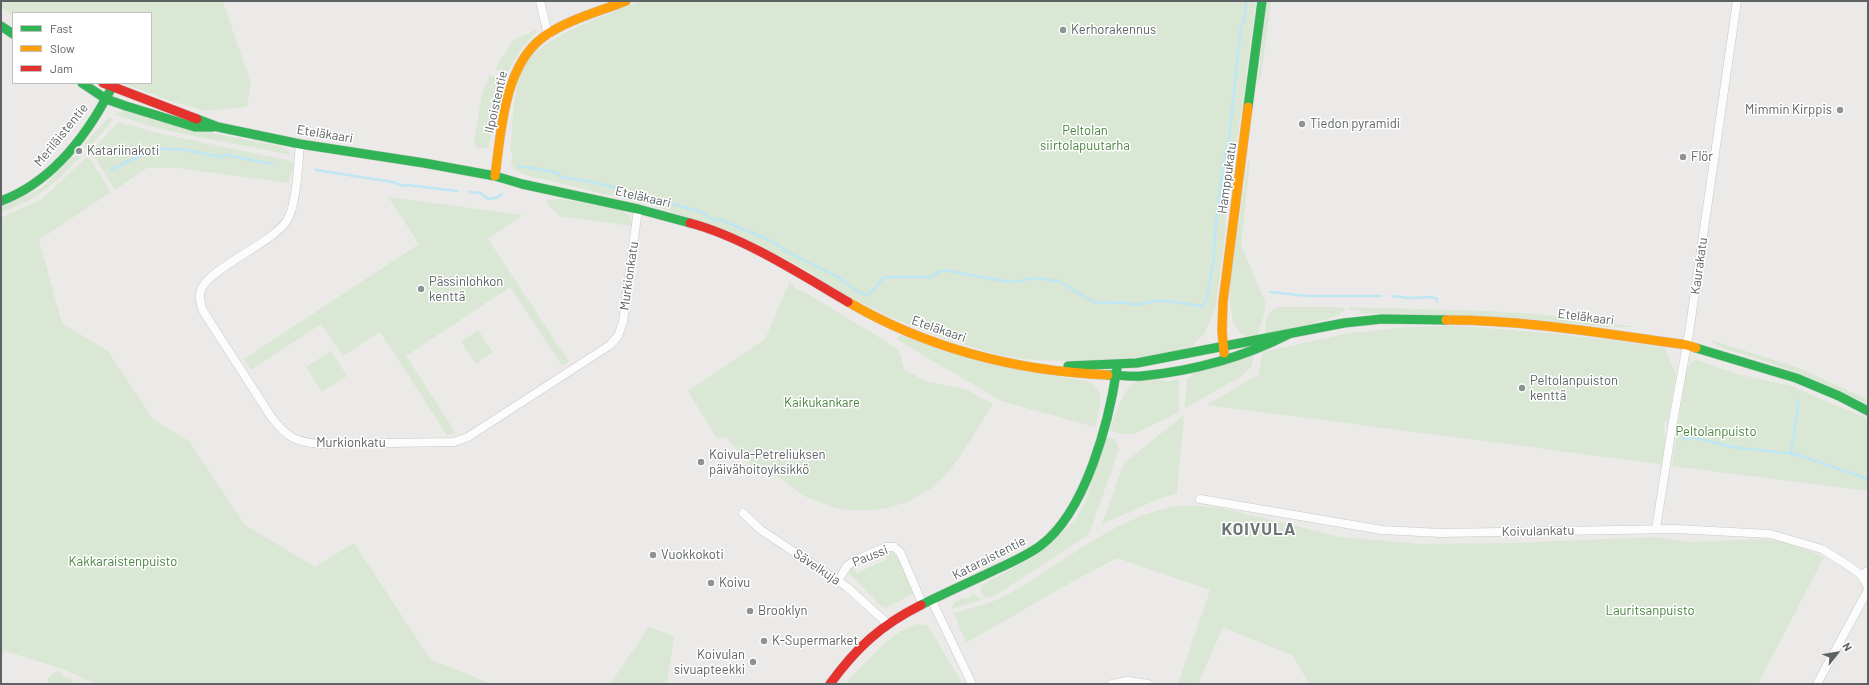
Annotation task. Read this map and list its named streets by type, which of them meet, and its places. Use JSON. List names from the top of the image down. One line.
{"streets":{"main road":["Ilpoistentie","Eteläkaari","Meriläistentie","Hamppukatu","Kataraistentie"],"street":["Kaurakatu","Murkionkatu","Koivulankatu","Paussi","Sävelkuja"]},"crossings":[["Ilpoistentie","Eteläkaari"],["Eteläkaari","Meriläistentie"],["Eteläkaari","Hamppukatu"],["Eteläkaari","Kaurakatu"],["Eteläkaari","Murkionkatu"],["Eteläkaari","Kataraistentie"],["Kaurakatu","Koivulankatu"],["Paussi","Kataraistentie"],["Paussi","Sävelkuja"],["Kataraistentie","Sävelkuja"]],"districts":["KOIVULA"],"parks":["Peltolan siirtolapuutarha","Kaikukankare","Peltolanpuisto","Kakkaraistenpuisto","Lauritsanpuisto"],"places":["Kerhorakennus","Mimmin Kirppis","Tiedon pyramidi","Katariinakoti","Flör","Pässinlohkon kenttä","Peltolanpuiston kenttä","Koivula-Petreliuksen päivähoitoyksikkö","Vuokkokoti","Koivu","Brooklyn","K-Supermarket","Koivulan sivuapteekki"],"legend":["Fast","Slow","Jam"],"north":"top right"}
